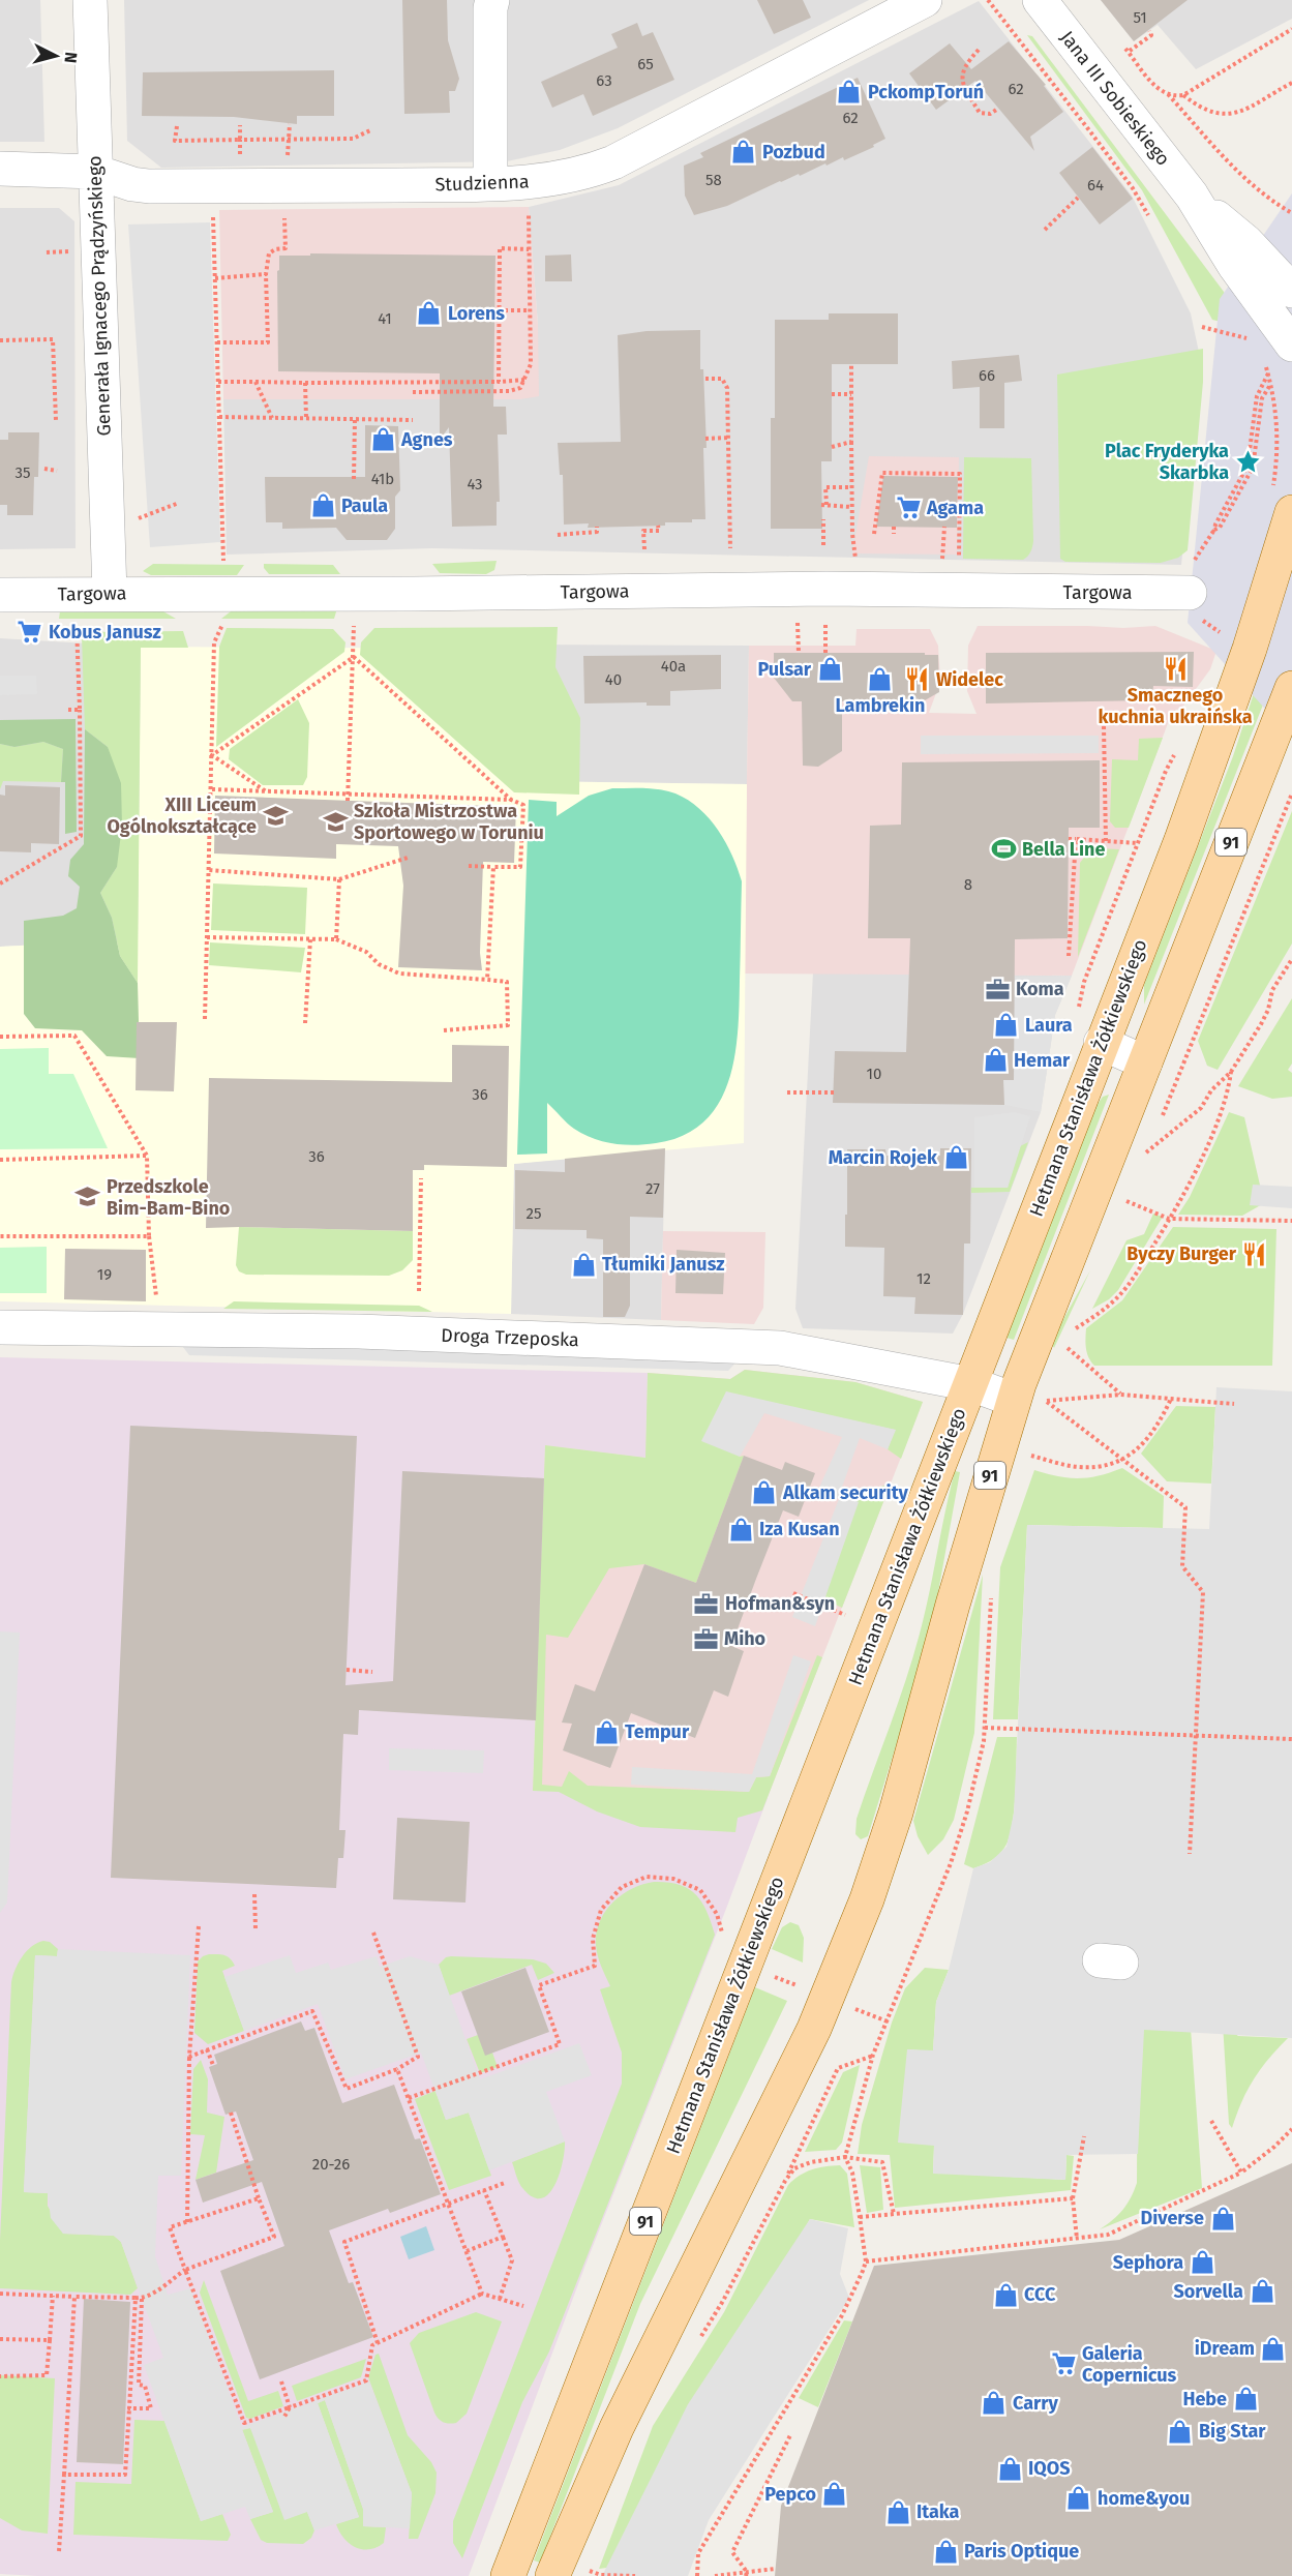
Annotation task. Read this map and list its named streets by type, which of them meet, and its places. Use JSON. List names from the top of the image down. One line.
{"streets":{"main road":["91","Hetmana Stanisława Żółkiewskiego"],"street":["Jana III Sobieskiego","Studzienna","Generała Ignacego Prądzyńskiego","Targowa","Droga Trzeposka"]},"crossings":[["Studzienna","Generała Ignacego Prądzyńskiego"],["Generała Ignacego Prądzyńskiego","Targowa"],["91","Droga Trzeposka"],["Hetmana Stanisława Żółkiewskiego","Droga Trzeposka"]],"places":{"shop":["PckompToruń","Pozbud","Lorens","Agnes","Paula","Pulsar","Lambrekin","Laura","Hemar","Marcin Rojek","Tłumiki Janusz","Alkam security","Iza Kusan","Tempur","Diverse","Sephora","Sorvella","CCC","iDream","Hebe","Carry","Big Star","IQOS","Pepco","home&you","Itaka","Paris Optique"],"place":["Plac Fryderyka Skarbka"],"supermarket":["Agama","Kobus Janusz","Galeria Copernicus"],"restaurant":["Smacznego kuchnia ukraińska","Widelec","Byczy Burger"],"school or university":["XIII Liceum Ogólnokształcące","Szkoła Mistrzostwa Sportowego w Toruniu","Przedszkole Bim-Bam-Bino"],"sports":["Bella Line"],"office":["Koma","Hofman&syn","Miho"]},"house_numbers":["51","65","63","62","62","58","64","41","66","35","41b","43","40a","40","8","10","36","36","27","25","19","12","20-26"],"north":"right"}
